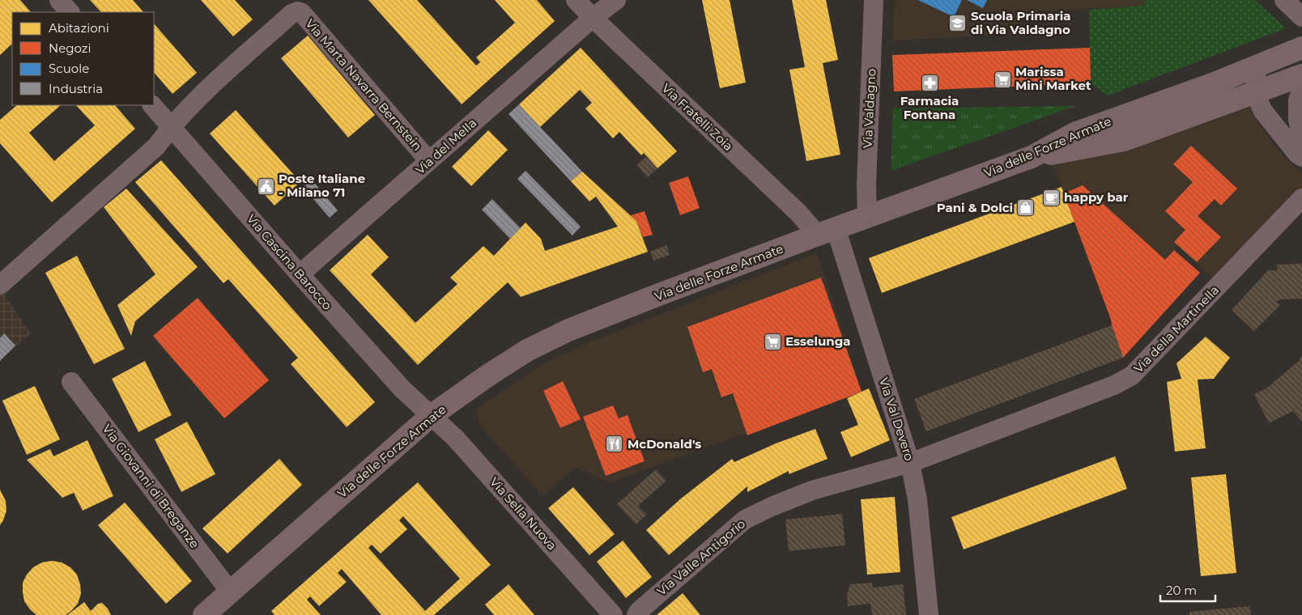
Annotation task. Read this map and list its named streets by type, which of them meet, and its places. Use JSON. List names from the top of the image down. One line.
{"streets":{"street":["Via Marta Navarra Bernstein","Via Valdagno","Via Fratelli Zoia","Via del Mella","Via delle Forze Armate","Via Cascina Barocco","Via della Martinella","Via Val Devero","Via Giovanni di Breganze","Via Sella Nuova","Via Valle Antigorio"]},"crossings":[["Via Marta Navarra Bernstein","Via del Mella"],["Via Marta Navarra Bernstein","Via Cascina Barocco"],["Via Valdagno","Via delle Forze Armate"],["Via Fratelli Zoia","Via del Mella"],["Via Fratelli Zoia","Via delle Forze Armate"],["Via Fratelli Zoia","Via Val Devero"],["Via del Mella","Via Cascina Barocco"],["Via delle Forze Armate","Via Cascina Barocco"],["Via delle Forze Armate","Via Val Devero"],["Via delle Forze Armate","Via Giovanni di Breganze"],["Via delle Forze Armate","Via Sella Nuova"],["Via Cascina Barocco","Via Sella Nuova"],["Via della Martinella","Via Val Devero"],["Via della Martinella","Via Valle Antigorio"],["Via Val Devero","Via Valle Antigorio"]],"places":{"school or university":["Scuola Primaria di Via Valdagno"],"supermarket":["Marissa Mini Market","Esselunga"],"pharmacy":["Farmacia Fontana"],"public building":["Poste Italiane - Milano 71"],"cafe":["happy bar"],"shop":["Pani & Dolci"],"restaurant":["McDonald's"]},"legend":["Abitazioni","Negozi","Scuole","Industria"],"scale_bar":"20 m"}
